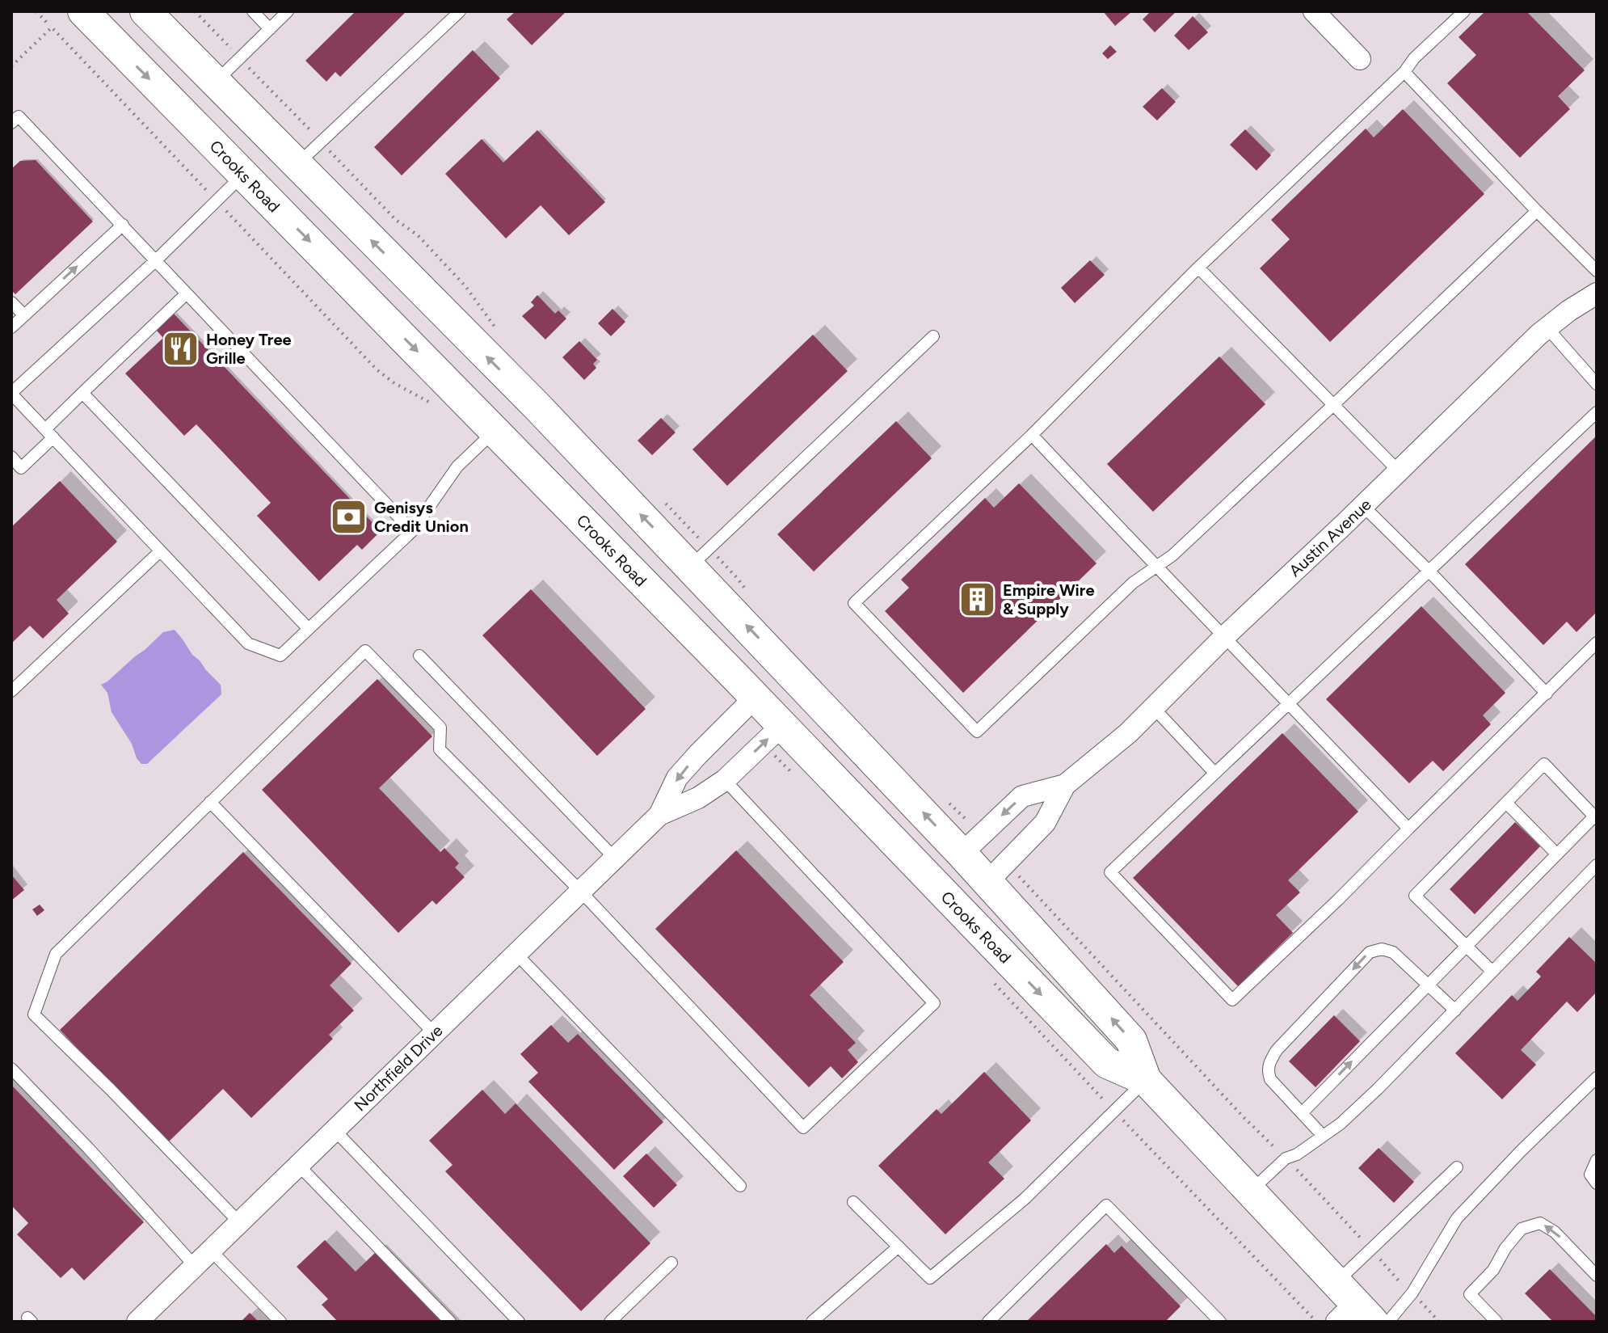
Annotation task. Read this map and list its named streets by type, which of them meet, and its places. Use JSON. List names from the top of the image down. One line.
{"streets":{"main road":["Crooks Road"],"street":["Austin Avenue","Northfield Drive"]},"crossings":[["Crooks Road","Austin Avenue"],["Crooks Road","Northfield Drive"]],"places":{"restaurant":["Honey Tree Grille"],"bank":["Genisys Credit Union"],"building":["Empire Wire & Supply"]}}
